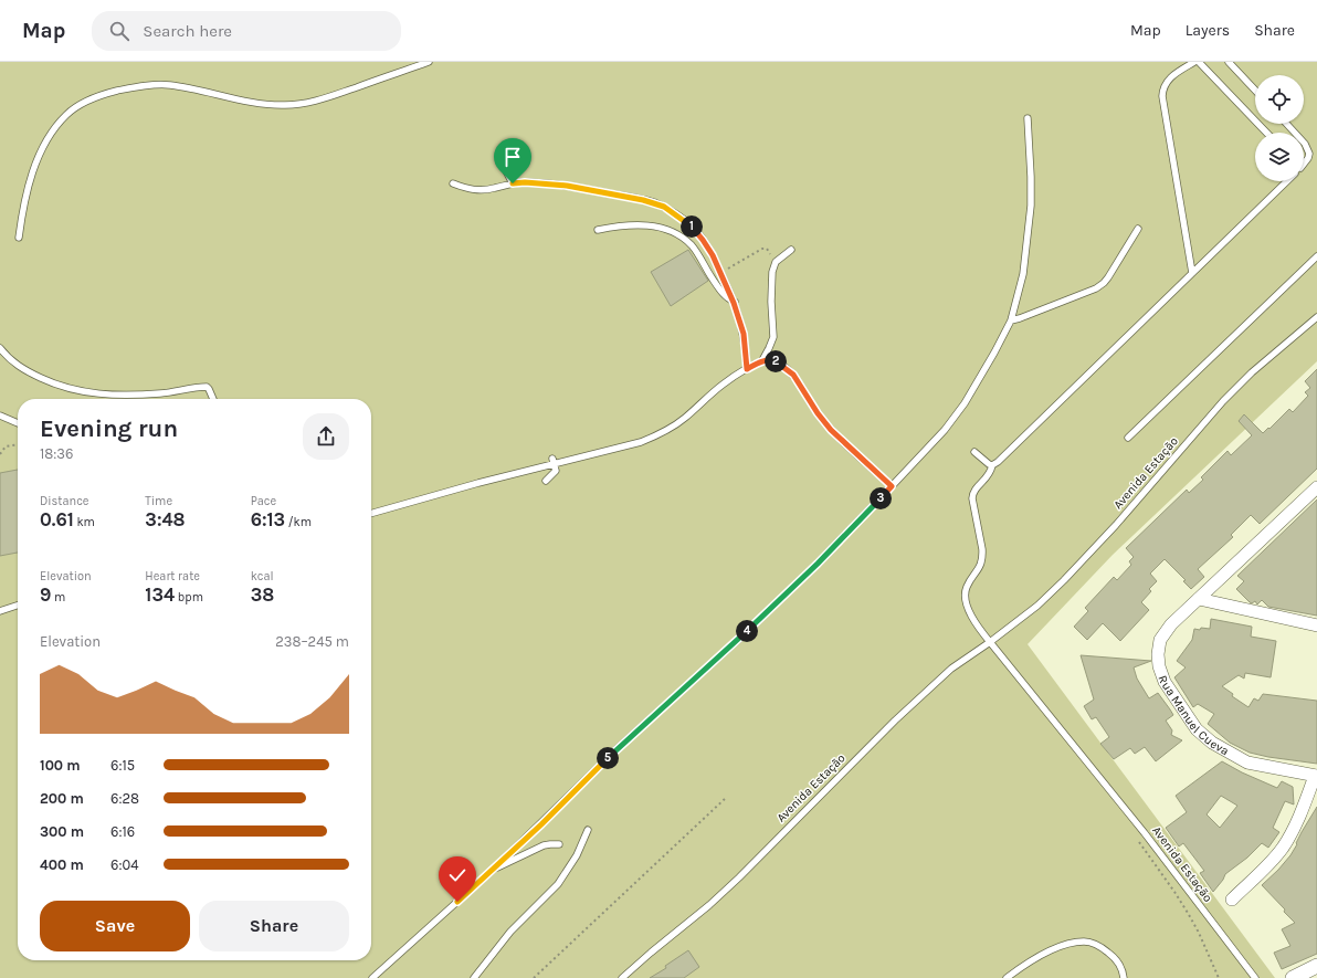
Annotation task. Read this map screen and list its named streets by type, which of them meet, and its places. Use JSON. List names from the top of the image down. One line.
{"streets":{"street":["Rua Manuel Cueva"],"lane":["Avenida Estação"]},"page":{"header":"Map","search":"Search here","nav":["Map","Layers","Share"],"pins":["1","2","3","4","5"],"heading":["Evening run","18:36"],"stats":[["Distance","0.61 km"],["Time","3:48"],["Pace","6:13 /km"],["Elevation","9 m"],["Heart rate","134 bpm"],["kcal","38"]],"chart":["Elevation","238–245 m"],"list":[{"name":"100 m","note":"6:15"},{"name":"200 m","note":"6:28"},{"name":"300 m","note":"6:16"},{"name":"400 m","note":"6:04"}],"buttons":["Save","Share"]}}
